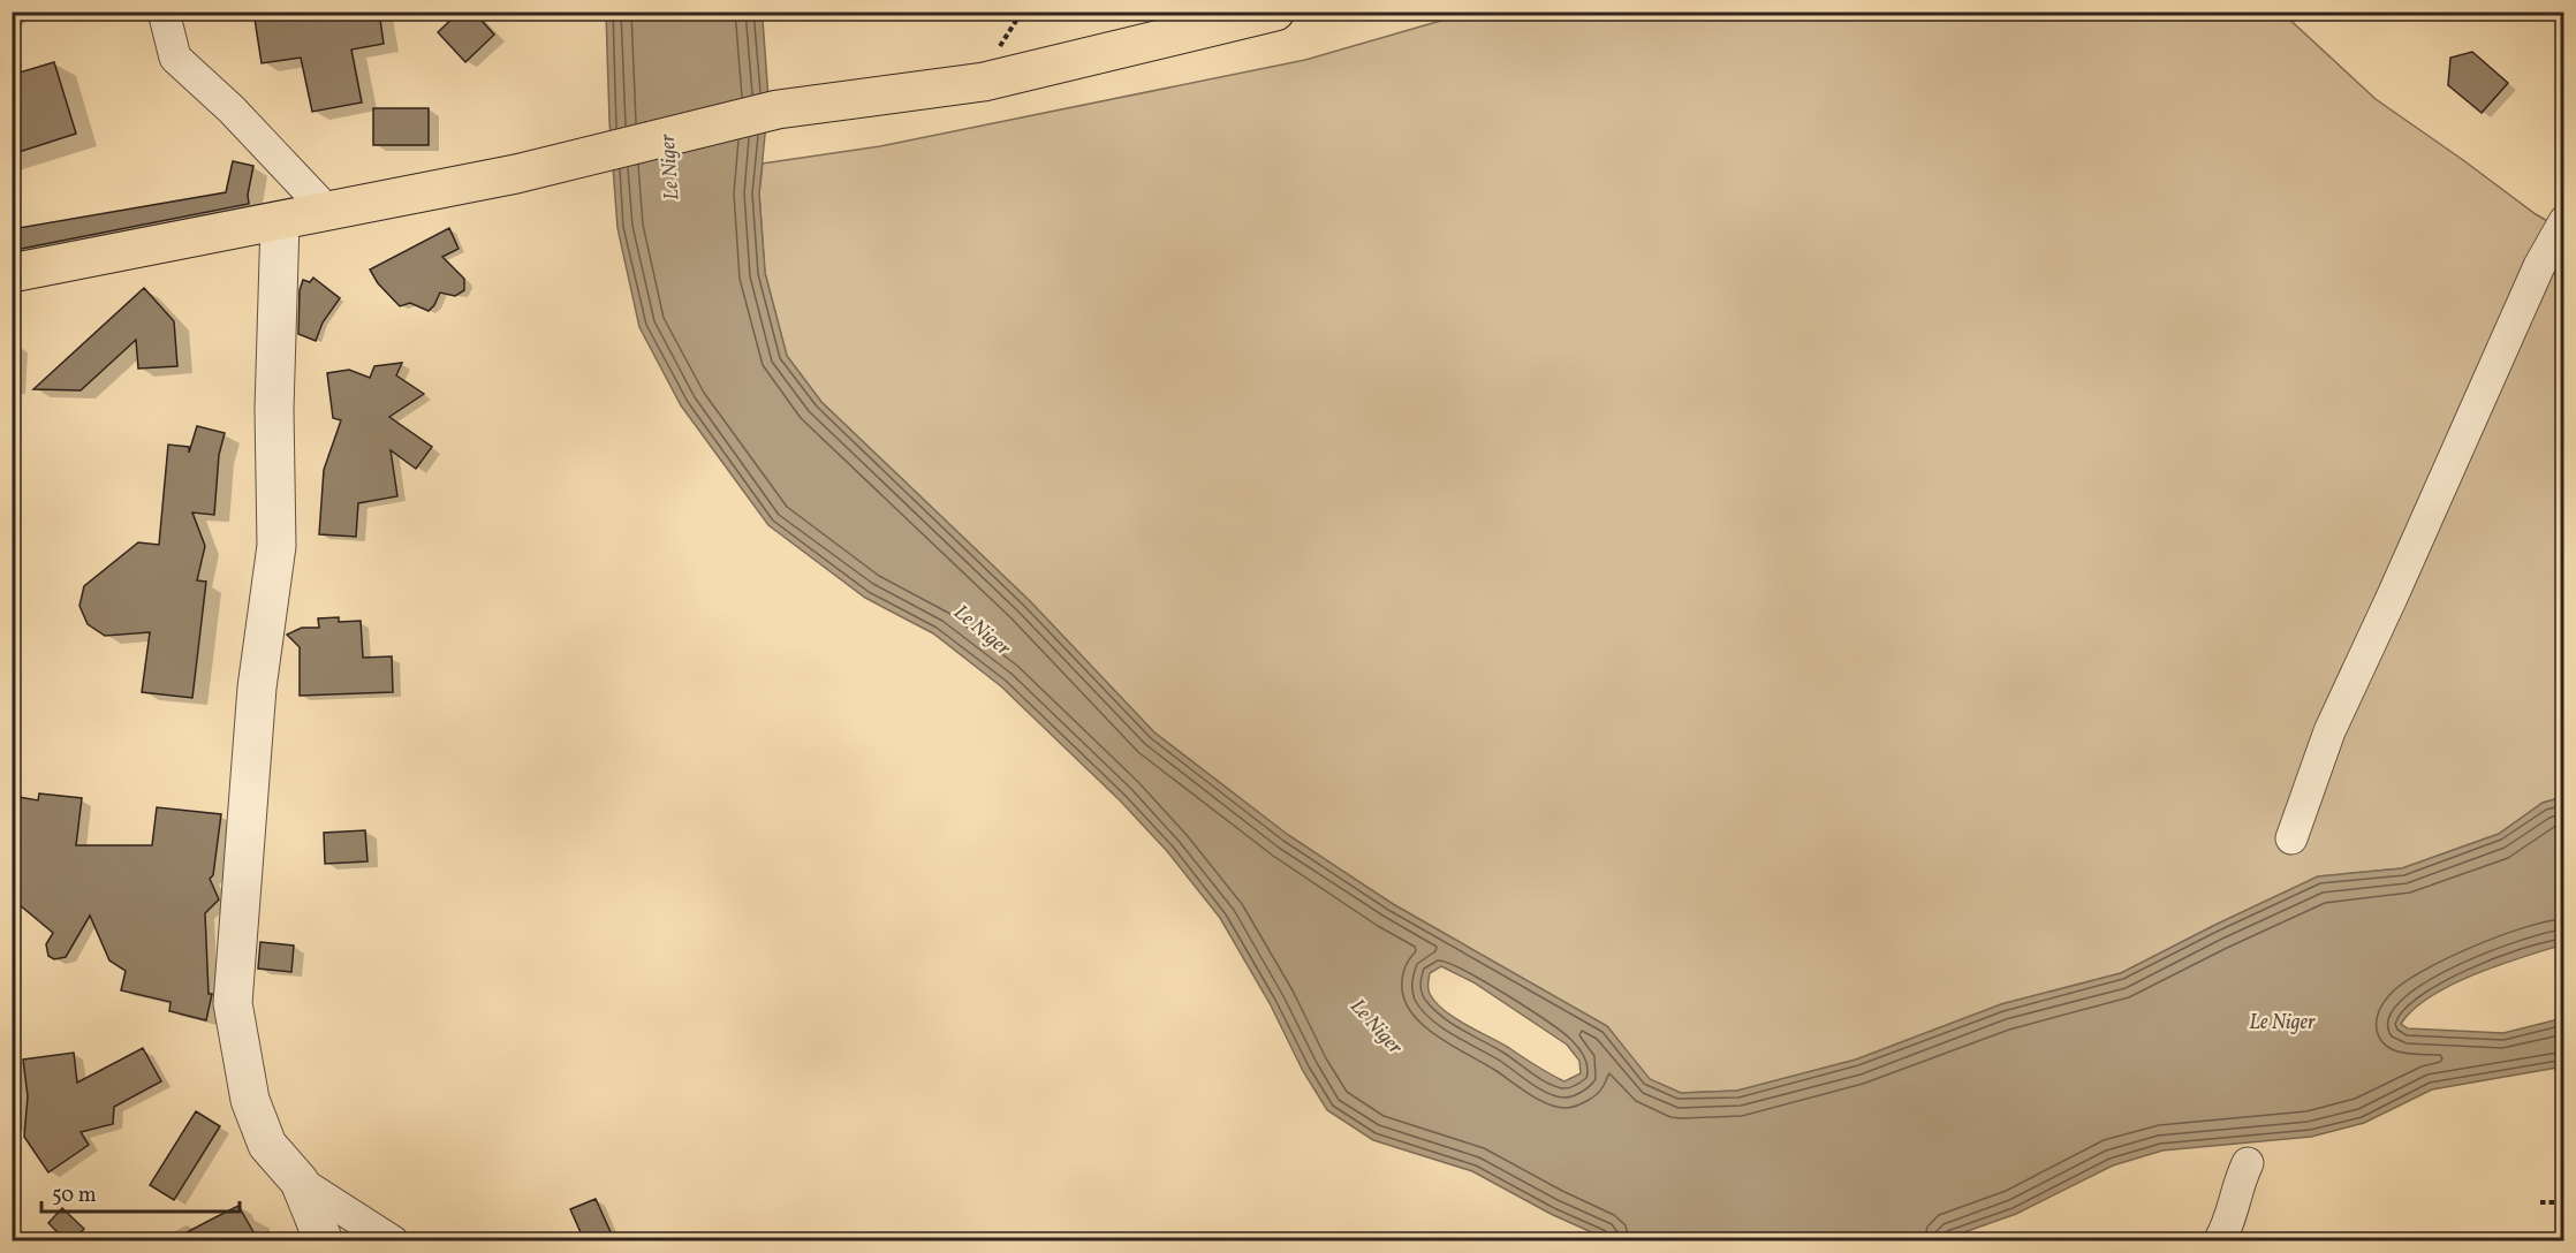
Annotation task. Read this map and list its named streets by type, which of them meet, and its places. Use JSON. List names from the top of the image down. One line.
{"water":["Le Niger"],"scale_bar":"50 m"}
